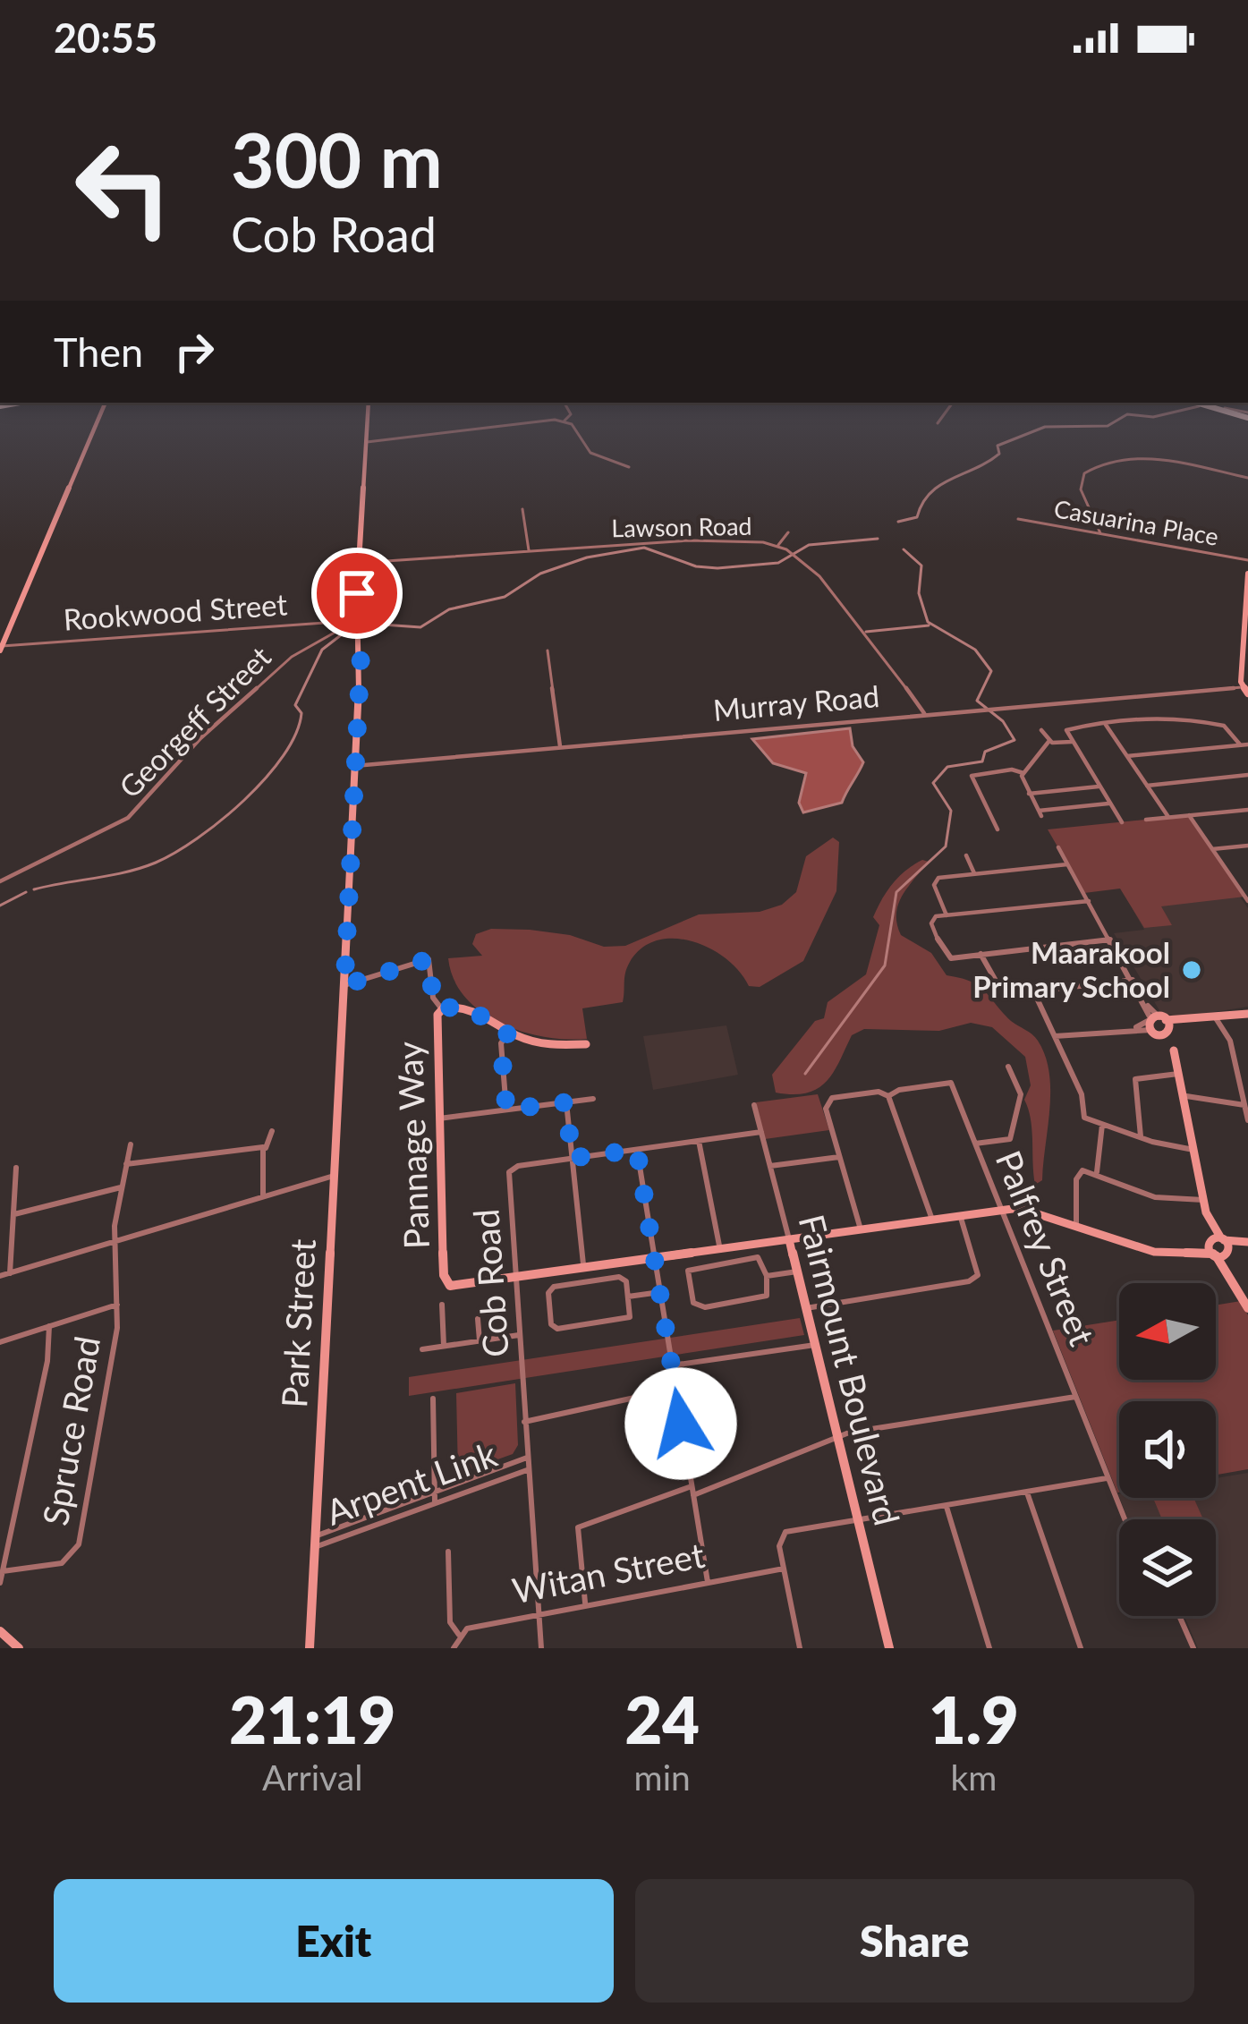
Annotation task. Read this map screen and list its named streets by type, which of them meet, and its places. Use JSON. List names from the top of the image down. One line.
{"streets":{"street":["Casuarina Place","Lawson Road","Rookwood Street","Murray Road","Georgeff Street","Pannage Way","Palfrey Street","Cob Road","Park Street","Fairmount Boulevard","Spruce Road","Arpent Link","Witan Street"]},"crossings":[["Lawson Road","Murray Road"],["Lawson Road","Park Street"],["Rookwood Street","Georgeff Street"],["Rookwood Street","Park Street"],["Murray Road","Park Street"],["Georgeff Street","Park Street"],["Pannage Way","Palfrey Street"],["Pannage Way","Cob Road"],["Pannage Way","Fairmount Boulevard"],["Cob Road","Fairmount Boulevard"],["Cob Road","Arpent Link"],["Cob Road","Witan Street"],["Park Street","Arpent Link"]],"places":["Maarakool Primary School"],"north":"left","page":{"status":"20:55","turn":["300 m","Cob Road"],"then":"Then","eta":["21:19","Arrival","24","min","1.9","km"],"buttons":["Exit","Share"]}}
